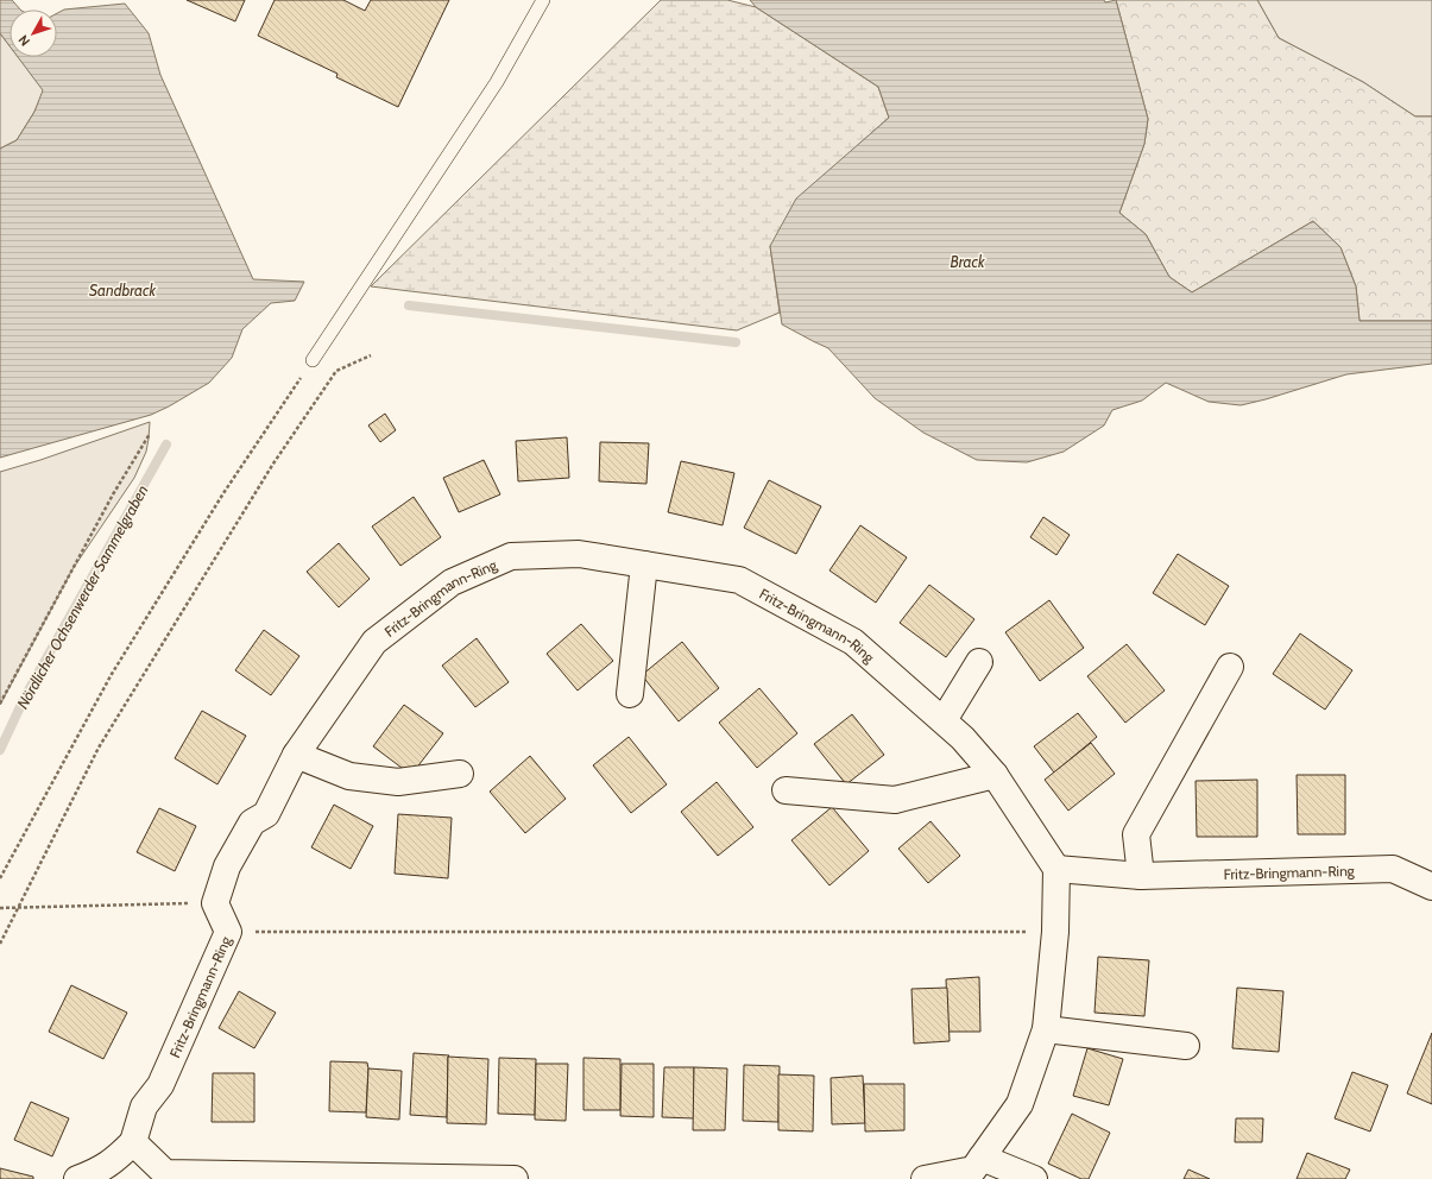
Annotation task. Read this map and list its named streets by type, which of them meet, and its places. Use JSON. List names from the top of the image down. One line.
{"streets":{"street":["Fritz-Bringmann-Ring"]},"water":["Brack","Sandbrack","Nördlicher Ochsenwerder Sammelgraben"],"north":"bottom left"}
